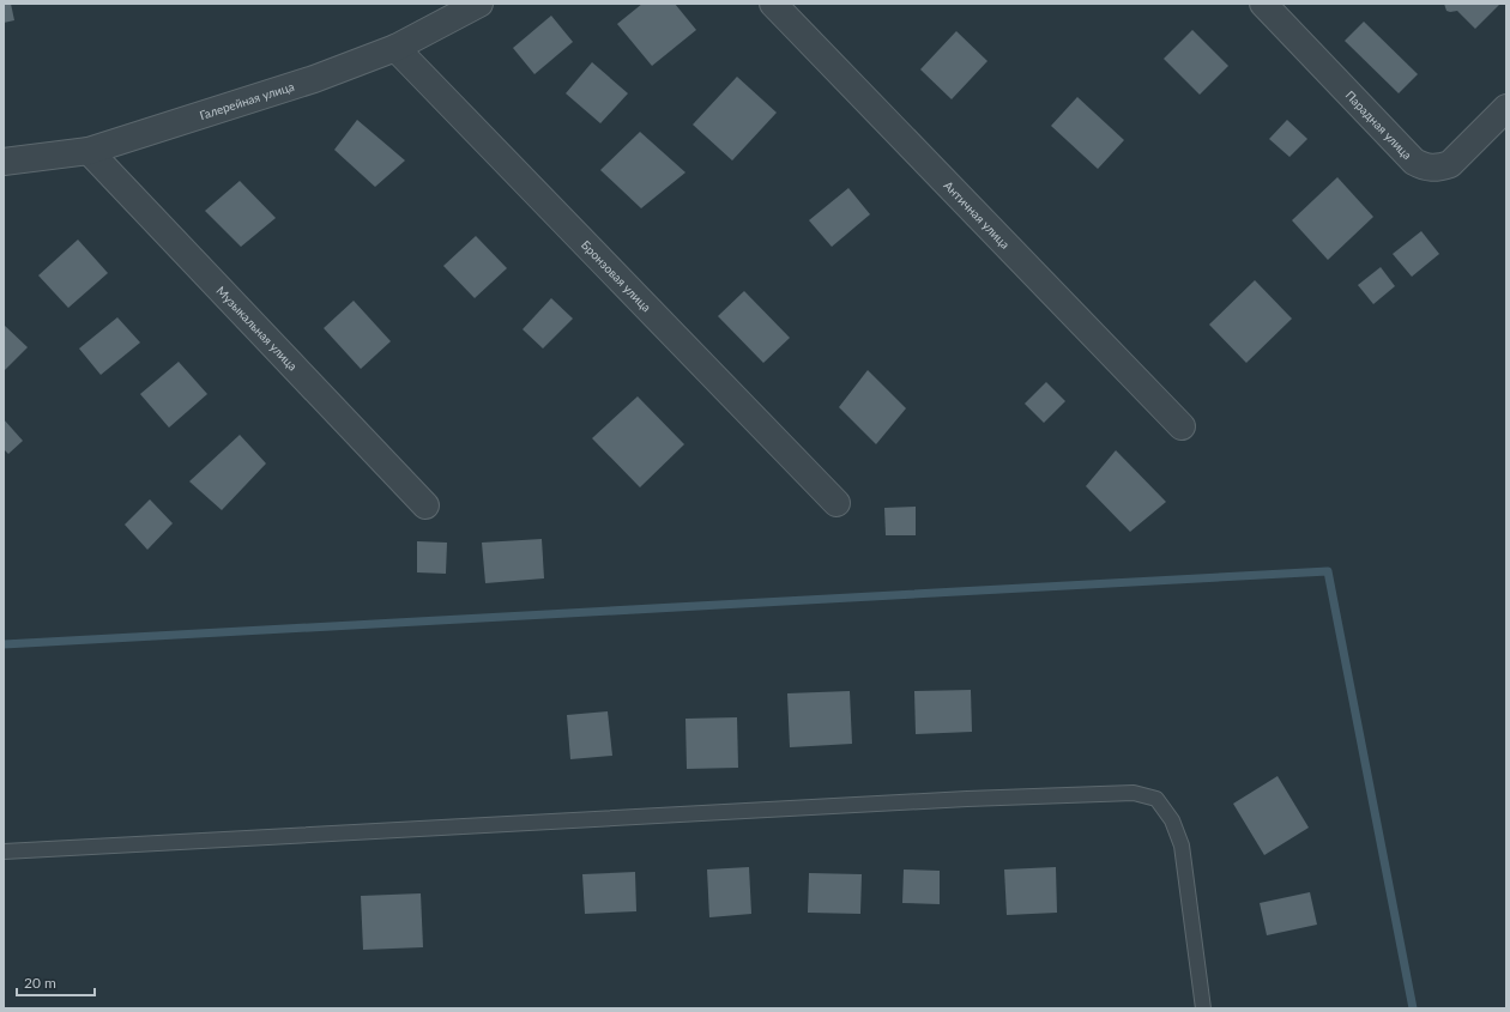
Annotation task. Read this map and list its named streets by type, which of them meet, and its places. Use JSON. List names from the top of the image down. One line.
{"streets":{"street":["Галерейная улица","Парадная улица","Античная улица","Бронзовая улица","Музыкальная улица"]},"crossings":[["Галерейная улица","Бронзовая улица"],["Галерейная улица","Музыкальная улица"]],"scale_bar":"20 m"}
